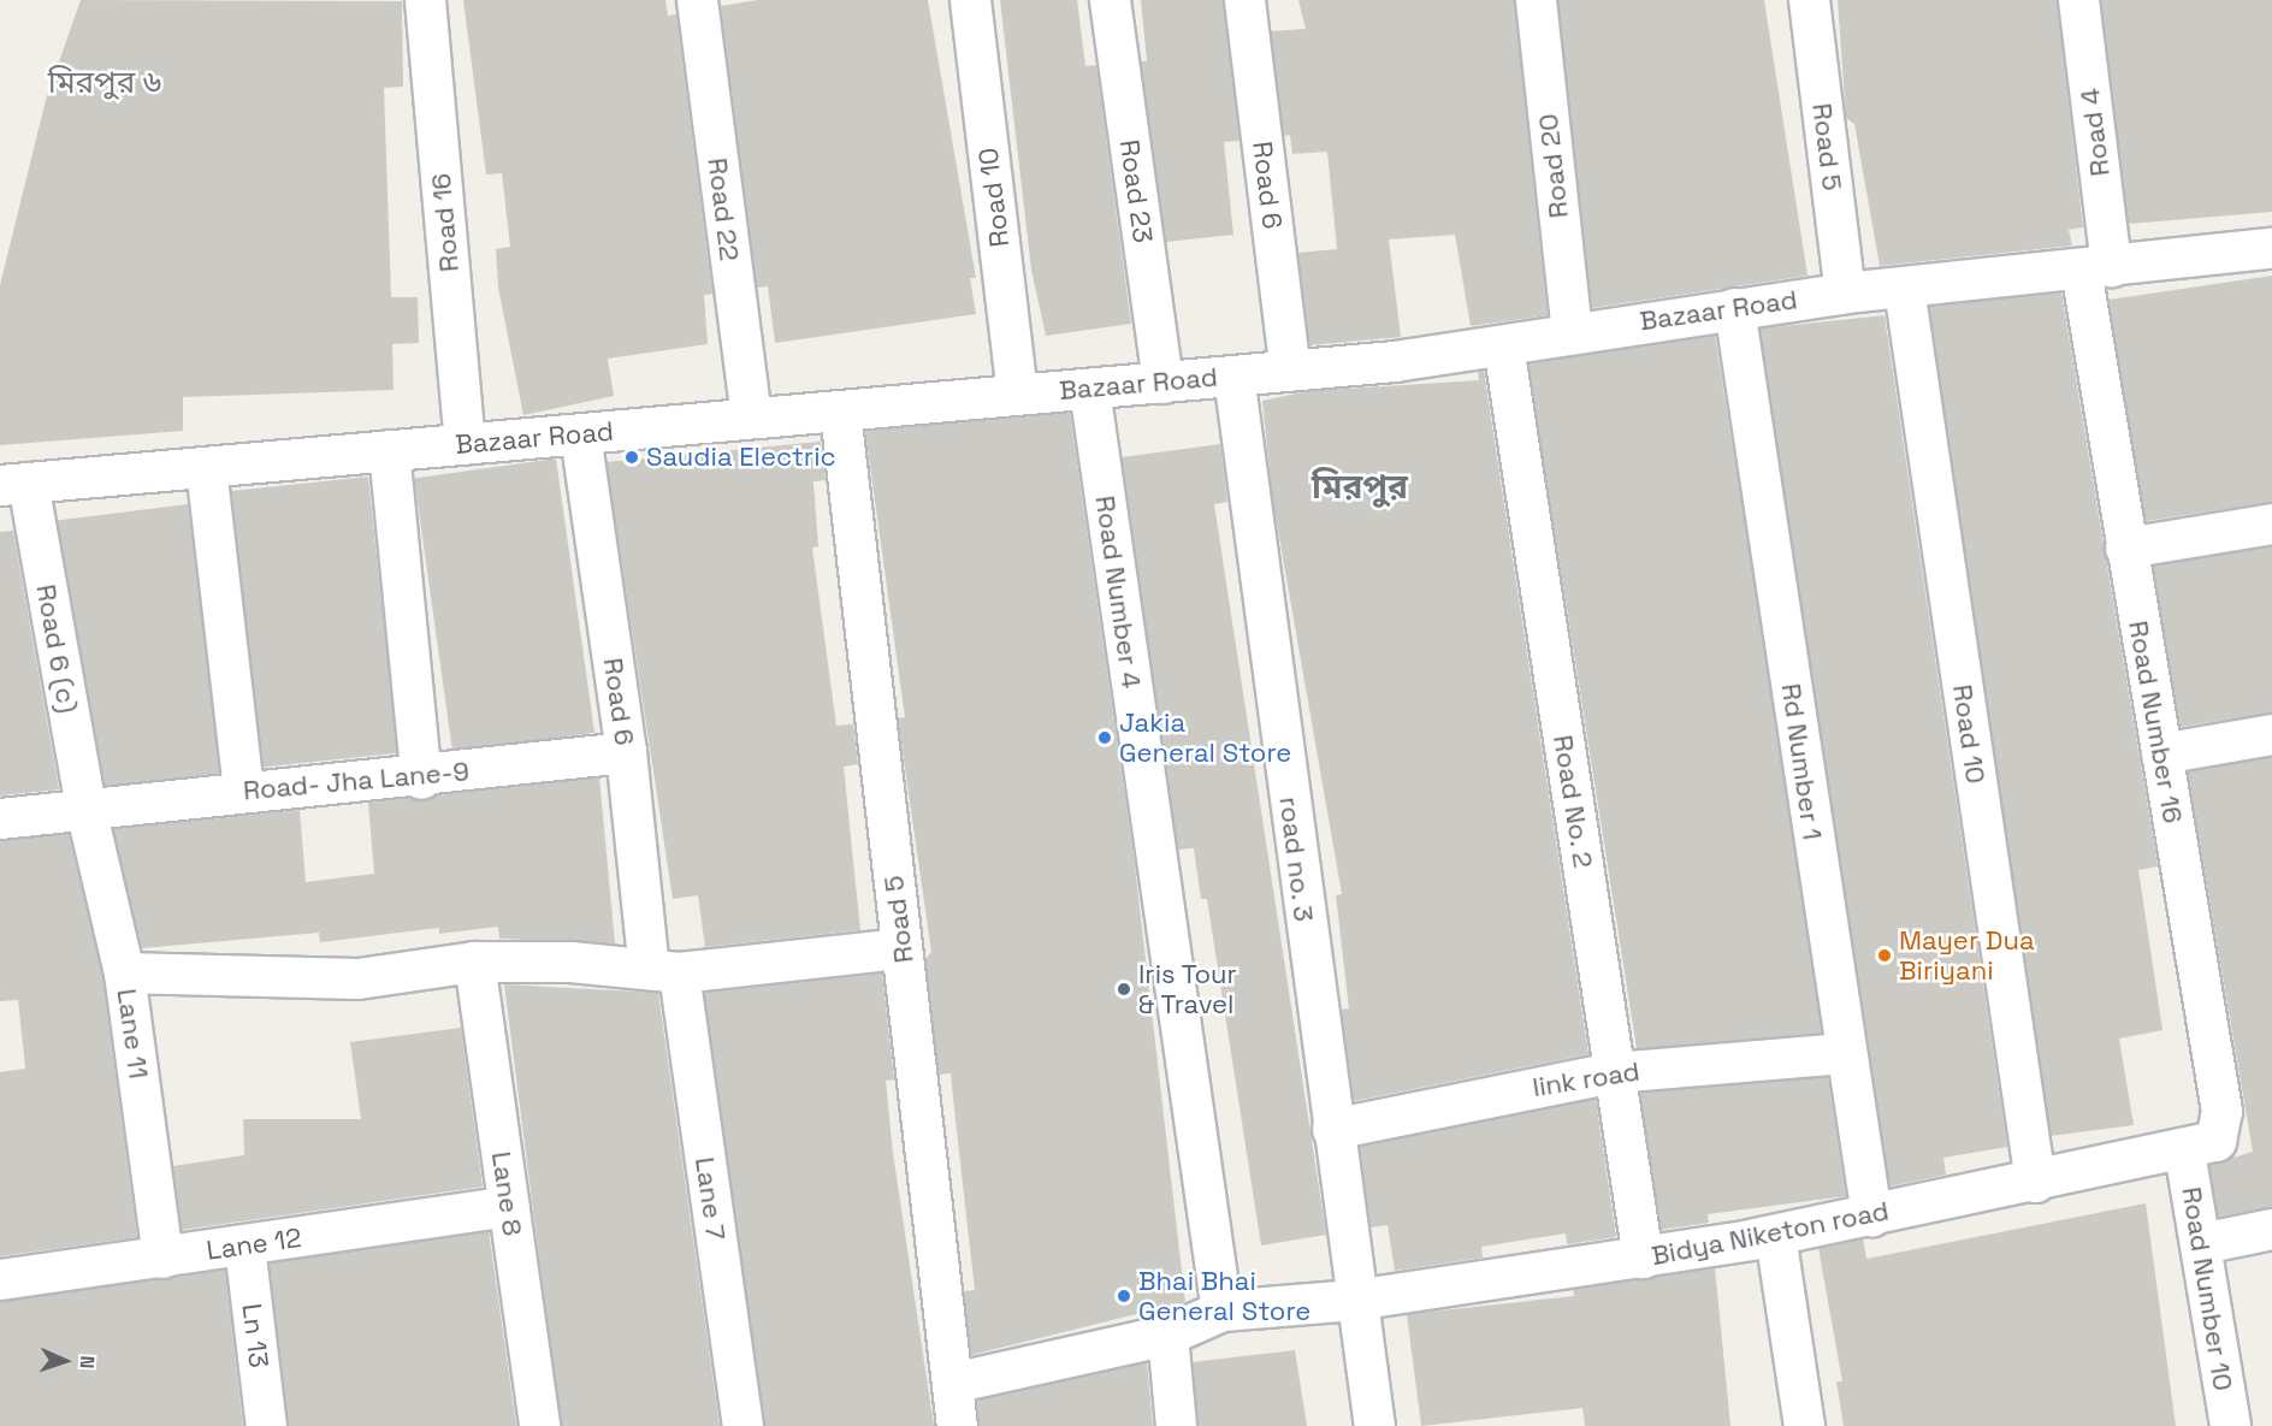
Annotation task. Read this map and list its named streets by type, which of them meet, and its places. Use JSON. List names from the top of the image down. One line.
{"streets":{"street":["Road 4","Road 5","Road 20","Road 6","Road 23","Road 10","Road 22","Road 16","Bazaar Road","Road Number 4","Road 6 (c)","Road Number 16","Rd Number 1","Road- Jha Lane-9","Road No. 2","road no. 3","Lane 11","link road","Lane 8","Lane 7","Bidya Niketon road","Lane 12","Road Number 10","Ln 13"]},"crossings":[["Road 4","Bazaar Road"],["Road 4","Road Number 16"],["Road 5","Bazaar Road"],["Road 5","Bidya Niketon road"],["Road 20","Bazaar Road"],["Road 6","Bazaar Road"],["Road 6","Road- Jha Lane-9"],["Road 6","Lane 7"],["Road 23","Bazaar Road"],["Road 10","Bazaar Road"],["Road 10","Bidya Niketon road"],["Road 22","Bazaar Road"],["Road 16","Bazaar Road"],["Bazaar Road","Road Number 4"],["Bazaar Road","Road 6 (c)"],["Bazaar Road","Road Number 16"],["Bazaar Road","Rd Number 1"],["Bazaar Road","Road No. 2"],["Bazaar Road","road no. 3"],["Road Number 4","Bidya Niketon road"],["Road 6 (c)","Road- Jha Lane-9"],["Road 6 (c)","Lane 11"],["Road Number 16","Bidya Niketon road"],["Road Number 16","Road Number 10"],["Rd Number 1","link road"],["Rd Number 1","Bidya Niketon road"],["Road- Jha Lane-9","Lane 11"],["Road No. 2","link road"],["Road No. 2","Bidya Niketon road"],["road no. 3","link road"],["road no. 3","Bidya Niketon road"],["Lane 11","Lane 12"],["Lane 8","Lane 12"],["Bidya Niketon road","Road Number 10"],["Lane 12","Ln 13"]],"districts":["মিরপুর ৬","মিরপুর"],"places":["Saudia Electric","Jakia General Store","Mayer Dua Biriyani","Iris Tour & Travel","Bhai Bhai General Store"],"north":"right"}
